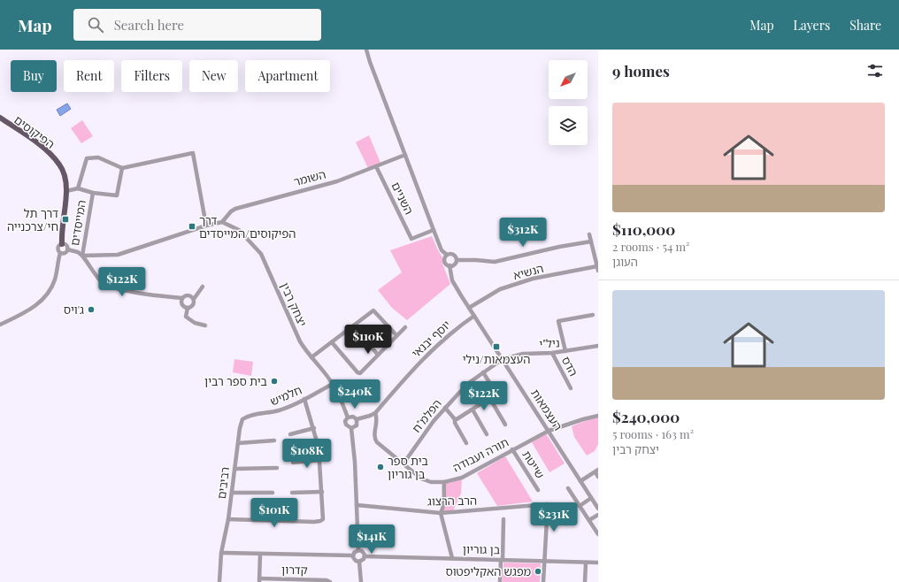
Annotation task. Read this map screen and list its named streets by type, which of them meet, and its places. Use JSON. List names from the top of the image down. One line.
{"streets":{"main road":["הפיקוסים"],"street":["השומר","השניים","המייסדים","הנשיא","יצחק רבין","יוסף יבנאי","ניל\"י","הדס","חלמיש","העצמאות","הפלמ\"ח","תורה ועבודה","שייטת","רביבים","הרב הרצוג","בן גוריון","קדרון"]},"crossings":[["השומר","השניים"],["השומר","יצחק רבין"],["הנשיא","העצמאות"],["יצחק רבין","חלמיש"],["יוסף יבנאי","העצמאות"],["יוסף יבנאי","תורה ועבודה"],["ניל\"י","הדס"],["ניל\"י","העצמאות"],["ניל\"י","הפלמ\"ח"],["חלמיש","רביבים"],["העצמאות","הפלמ\"ח"],["העצמאות","תורה ועבודה"],["הפלמ\"ח","תורה ועבודה"],["תורה ועבודה","שייטת"],["הרב הרצוג","בן גוריון"]],"places":{"transit":["דרך תל חי/צרכנייה","דרך הפיקוסים/המייסדים","העצמאות/נילי"],"other":["ג'ויס","בית ספר רבין","בית ספר בן גוריון","מפגש האקליפטוס"]},"north":"bottom left","page":{"header":"Map","search":"Search here","nav":["Map","Layers","Share"],"heading":"9 homes","chip":["Buy","Rent","Filters","New","Apartment"],"list":[{"name":"$110,000","note":"2 rooms · 54 m² · העוגן"},{"name":"$240,000","note":"5 rooms · 163 m² · יצחק רבין"}],"price":["$312K","$122K","$110K","$240K","$122K","$108K","$101K","$231K","$141K"]}}
